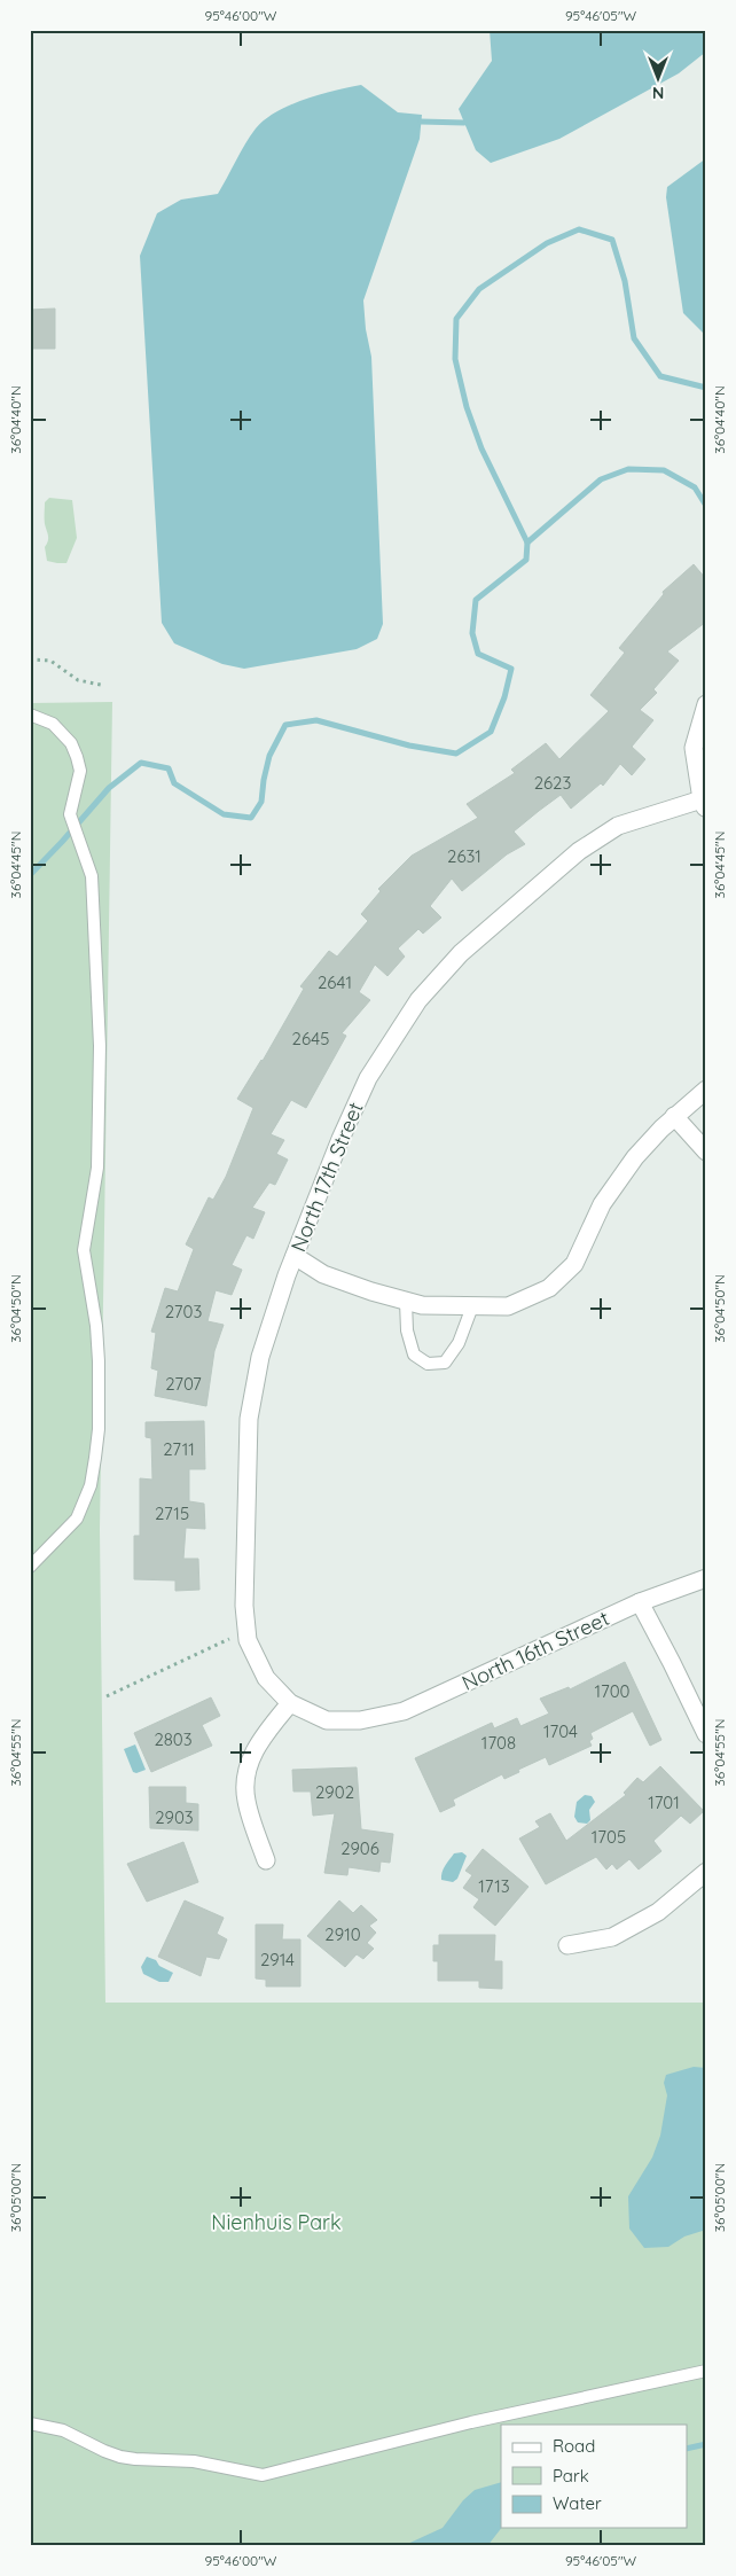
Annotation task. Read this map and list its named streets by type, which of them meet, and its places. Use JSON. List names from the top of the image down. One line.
{"streets":{"street":["North 17th Street","North 16th Street"]},"crossings":[["North 17th Street","North 16th Street"]],"parks":["Nienhuis Park"],"house_numbers":["2623","2631","2641","2645","2703","2707","2711","2715","1700","1704","2803","1708","2902","1701","2903","1705","2906","1713","2910","2914"],"legend":["Road","Park","Water"],"north":"bottom","coordinates":["95°46'00\"W","95°46'05\"W","36°04'40\"N","36°04'45\"N","36°04'50\"N","36°04'55\"N","36°05'00\"N"]}
